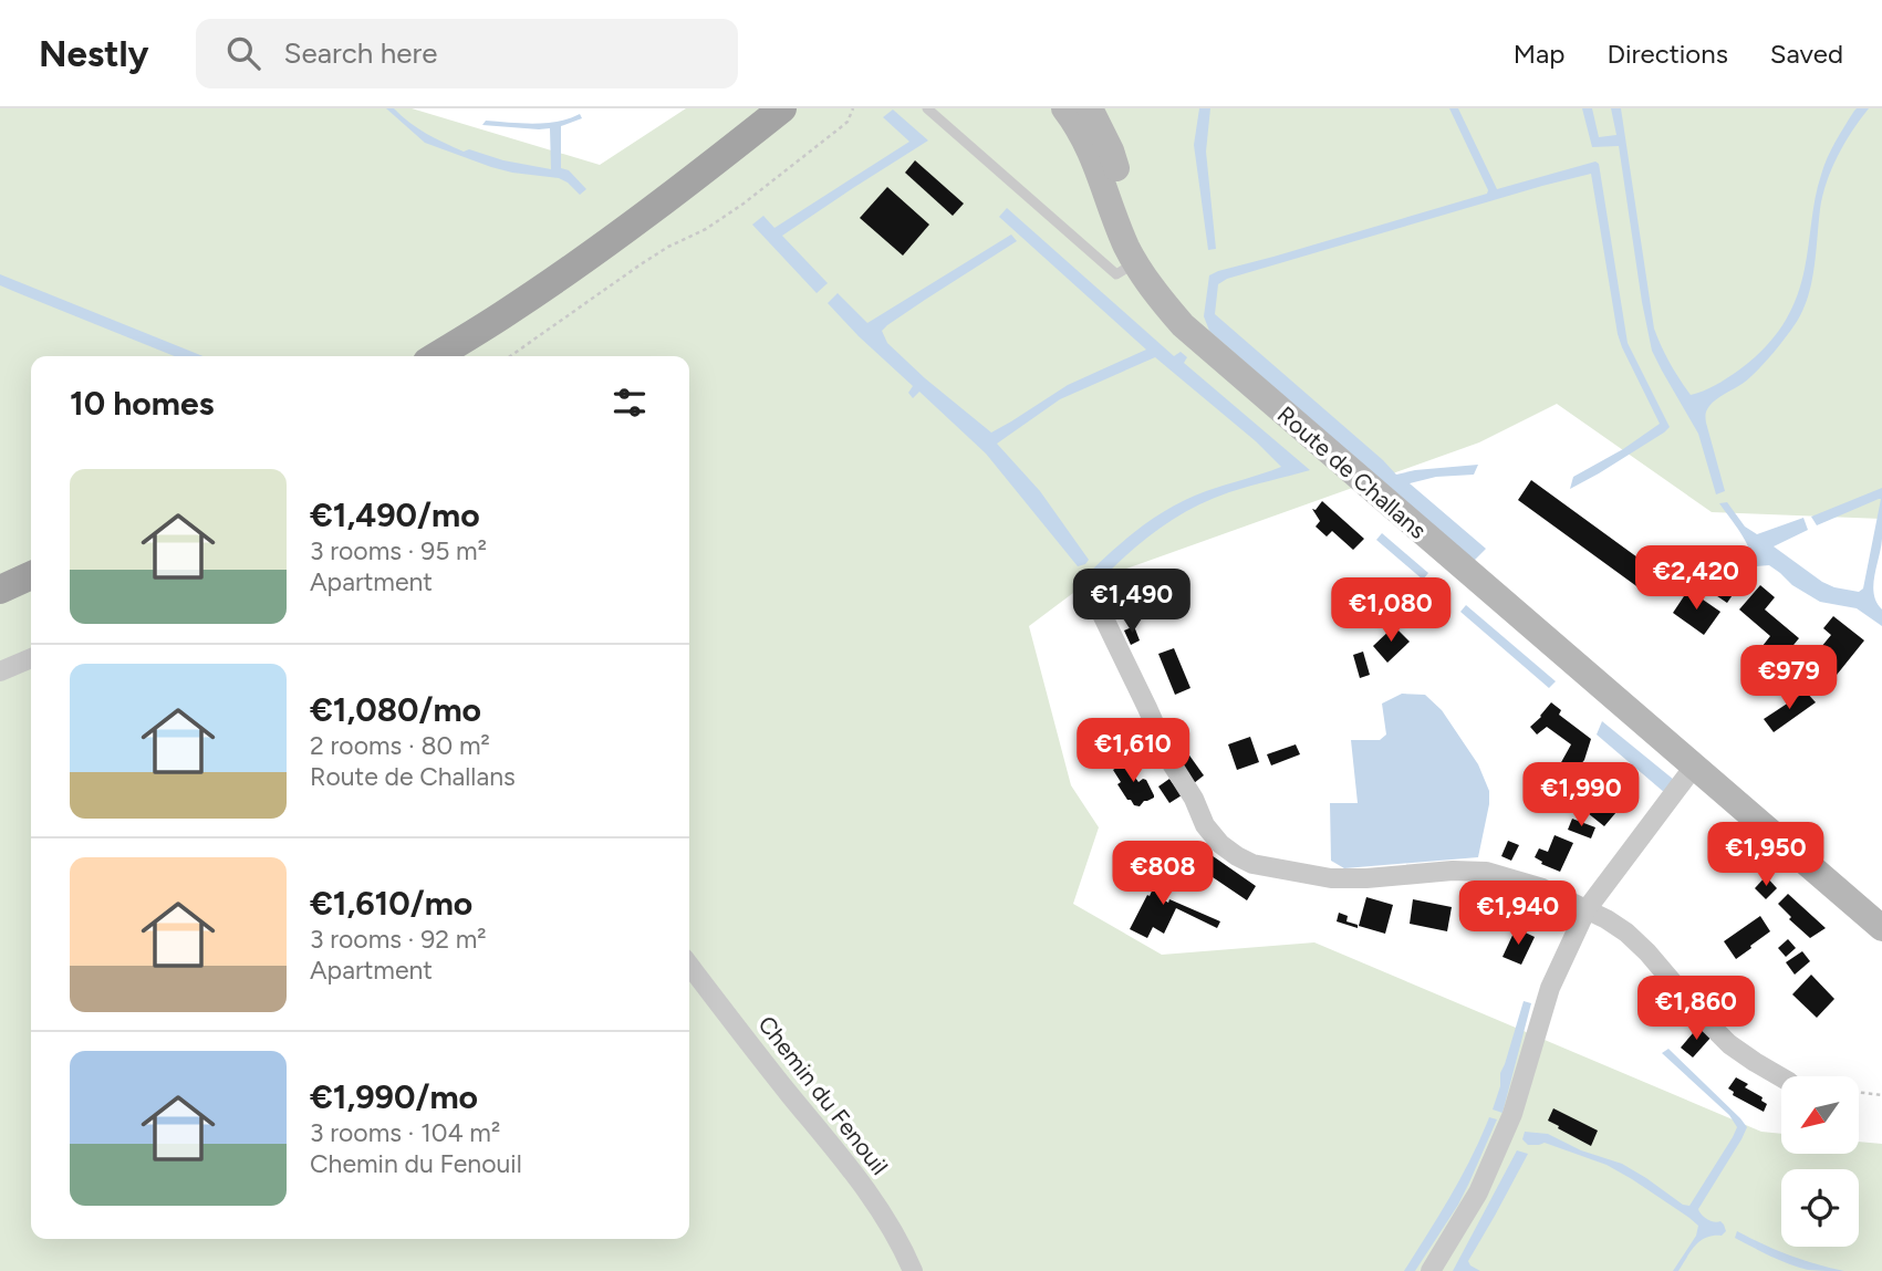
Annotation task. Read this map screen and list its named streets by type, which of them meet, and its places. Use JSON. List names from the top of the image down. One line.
{"streets":{"main road":["Route de Challans"],"street":["Chemin du Fenouil"]},"north":"bottom left","page":{"header":"Nestly","search":"Search here","nav":["Map","Directions","Saved"],"heading":"10 homes","list":[{"name":"€1,490/mo","note":"3 rooms · 95 m² · Apartment"},{"name":"€1,080/mo","note":"2 rooms · 80 m² · Route de Challans"},{"name":"€1,610/mo","note":"3 rooms · 92 m² · Apartment"},{"name":"€1,990/mo","note":"3 rooms · 104 m² · Chemin du Fenouil"}],"price":["€2,420","€1,490","€1,080","€979","€1,610","€1,990","€1,950","€808","€1,940","€1,860"]}}
